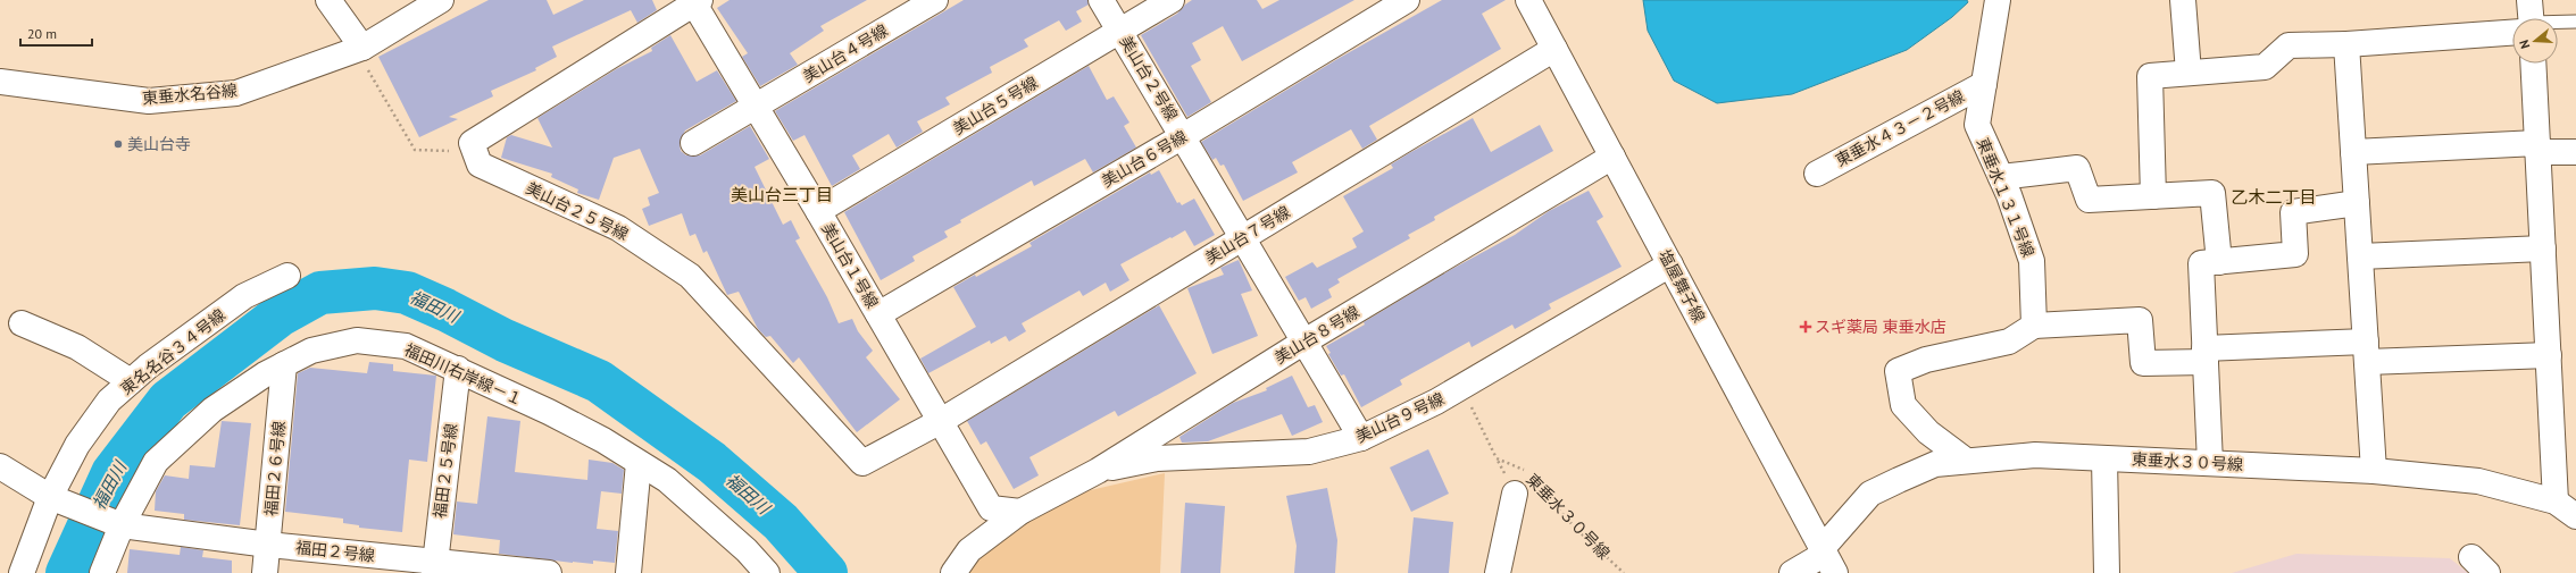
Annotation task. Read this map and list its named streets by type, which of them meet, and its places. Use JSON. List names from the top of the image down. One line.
{"streets":{"street":["美山台４号線","美山台２号線","東垂水名谷線","美山台５号線","東垂水４３－２号線","美山台６号線","東垂水１３１号線","美山台２５号線","美山台７号線","美山台１号線","塩屋舞子線","美山台８号線","東名名谷３４号線","福田川右岸線－１","美山台９号線","東垂水３０号線","福田２６号線","福田２５号線","福田２号線"]},"crossings":[["美山台４号線","美山台１号線"],["美山台２号線","美山台５号線"],["美山台２号線","美山台６号線"],["美山台２号線","美山台７号線"],["美山台２号線","美山台８号線"],["美山台２号線","美山台９号線"],["美山台５号線","美山台１号線"],["東垂水４３－２号線","東垂水１３１号線"],["美山台６号線","美山台１号線"],["美山台２５号線","美山台７号線"],["美山台２５号線","美山台１号線"],["美山台７号線","美山台１号線"],["美山台７号線","塩屋舞子線"],["美山台１号線","美山台８号線"],["塩屋舞子線","美山台８号線"],["塩屋舞子線","美山台９号線"],["塩屋舞子線","東垂水３０号線"],["美山台８号線","美山台９号線"],["東名名谷３４号線","福田２号線"],["福田川右岸線－１","福田２６号線"],["福田川右岸線－１","福田２５号線"],["福田川右岸線－１","福田２号線"],["福田２６号線","福田２号線"],["福田２５号線","福田２号線"]],"districts":["美山台三丁目","乙木二丁目"],"water":["福田川"],"places":{"other":["美山台寺"],"health":["スギ薬局 東垂水店"]},"scale_bar":"20 m","north":"left"}
